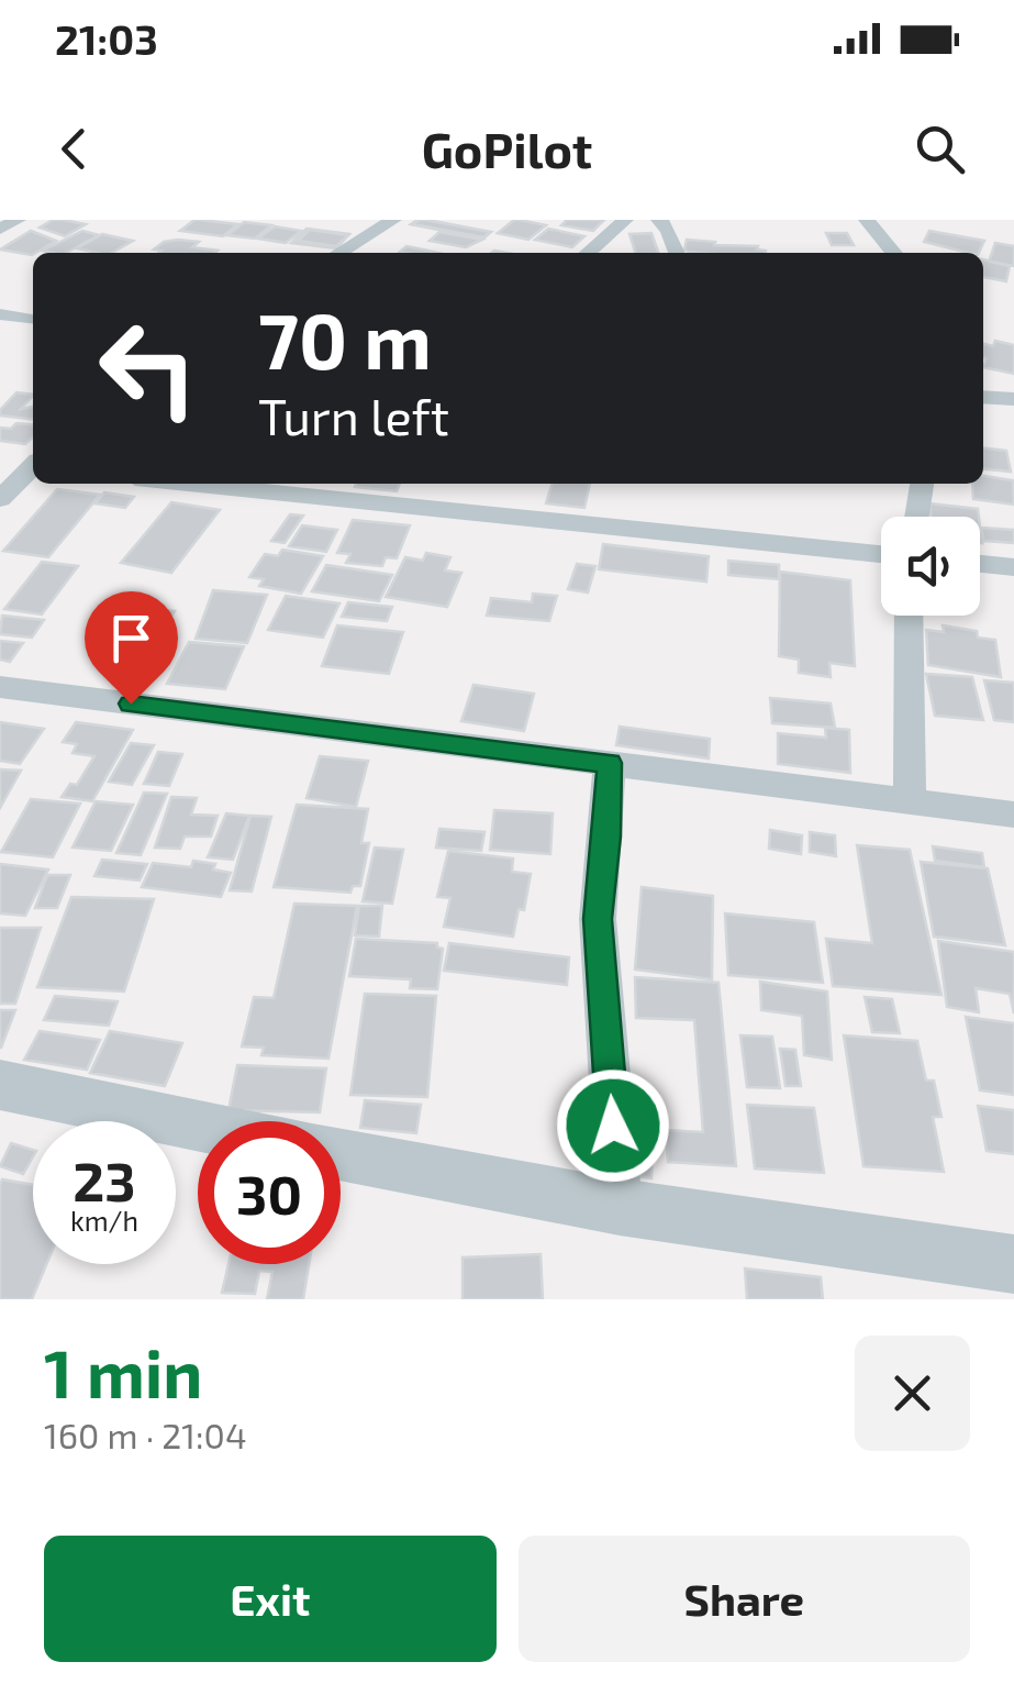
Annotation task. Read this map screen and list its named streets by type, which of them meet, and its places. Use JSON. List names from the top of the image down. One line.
{"page":{"status":"21:03","header":"GoPilot","turn":["70 m","Turn left"],"speed":"23 km/h","limit":"30","heading":["1 min","160 m · 21:04"],"buttons":["Exit","Share"]}}
